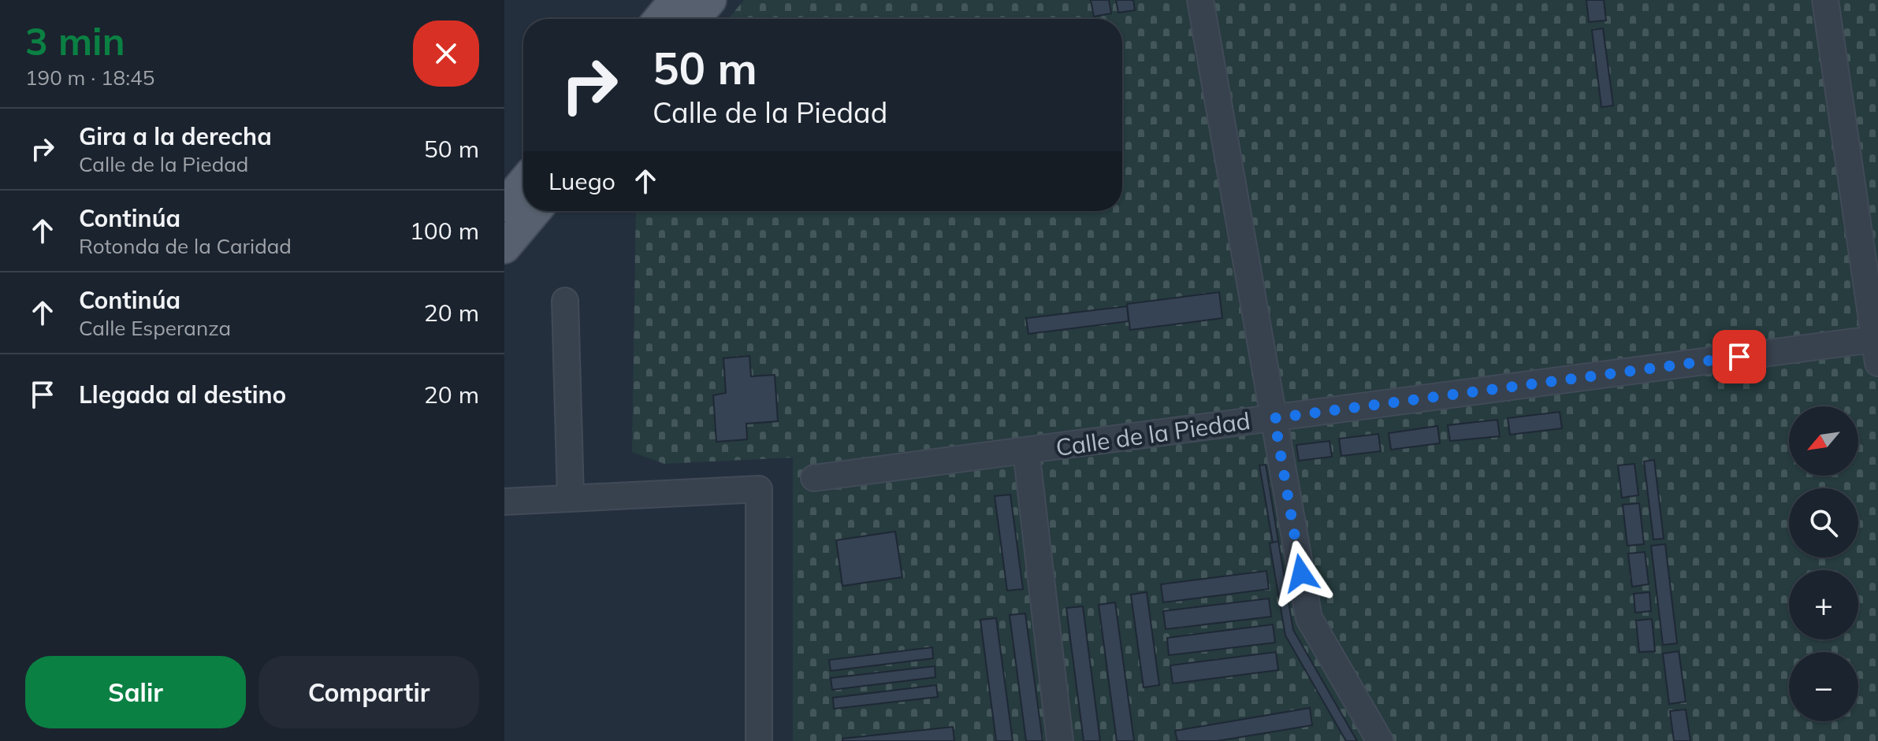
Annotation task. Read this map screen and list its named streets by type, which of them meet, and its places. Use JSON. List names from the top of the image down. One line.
{"streets":{"street":["Calle de la Piedad"]},"north":"bottom left","page":{"heading":["3 min","190 m · 18:45"],"turn":["50 m","Calle de la Piedad"],"list":[{"name":"Gira a la derecha","note":"Calle de la Piedad","value":"50 m"},{"name":"Continúa","note":"Rotonda de la Caridad","value":"100 m"},{"name":"Continúa","note":"Calle Esperanza","value":"20 m"},{"name":"Llegada al destino","value":"20 m"}],"then":"Luego","map_buttons":["+","−"],"buttons":["Salir","Compartir"]}}
